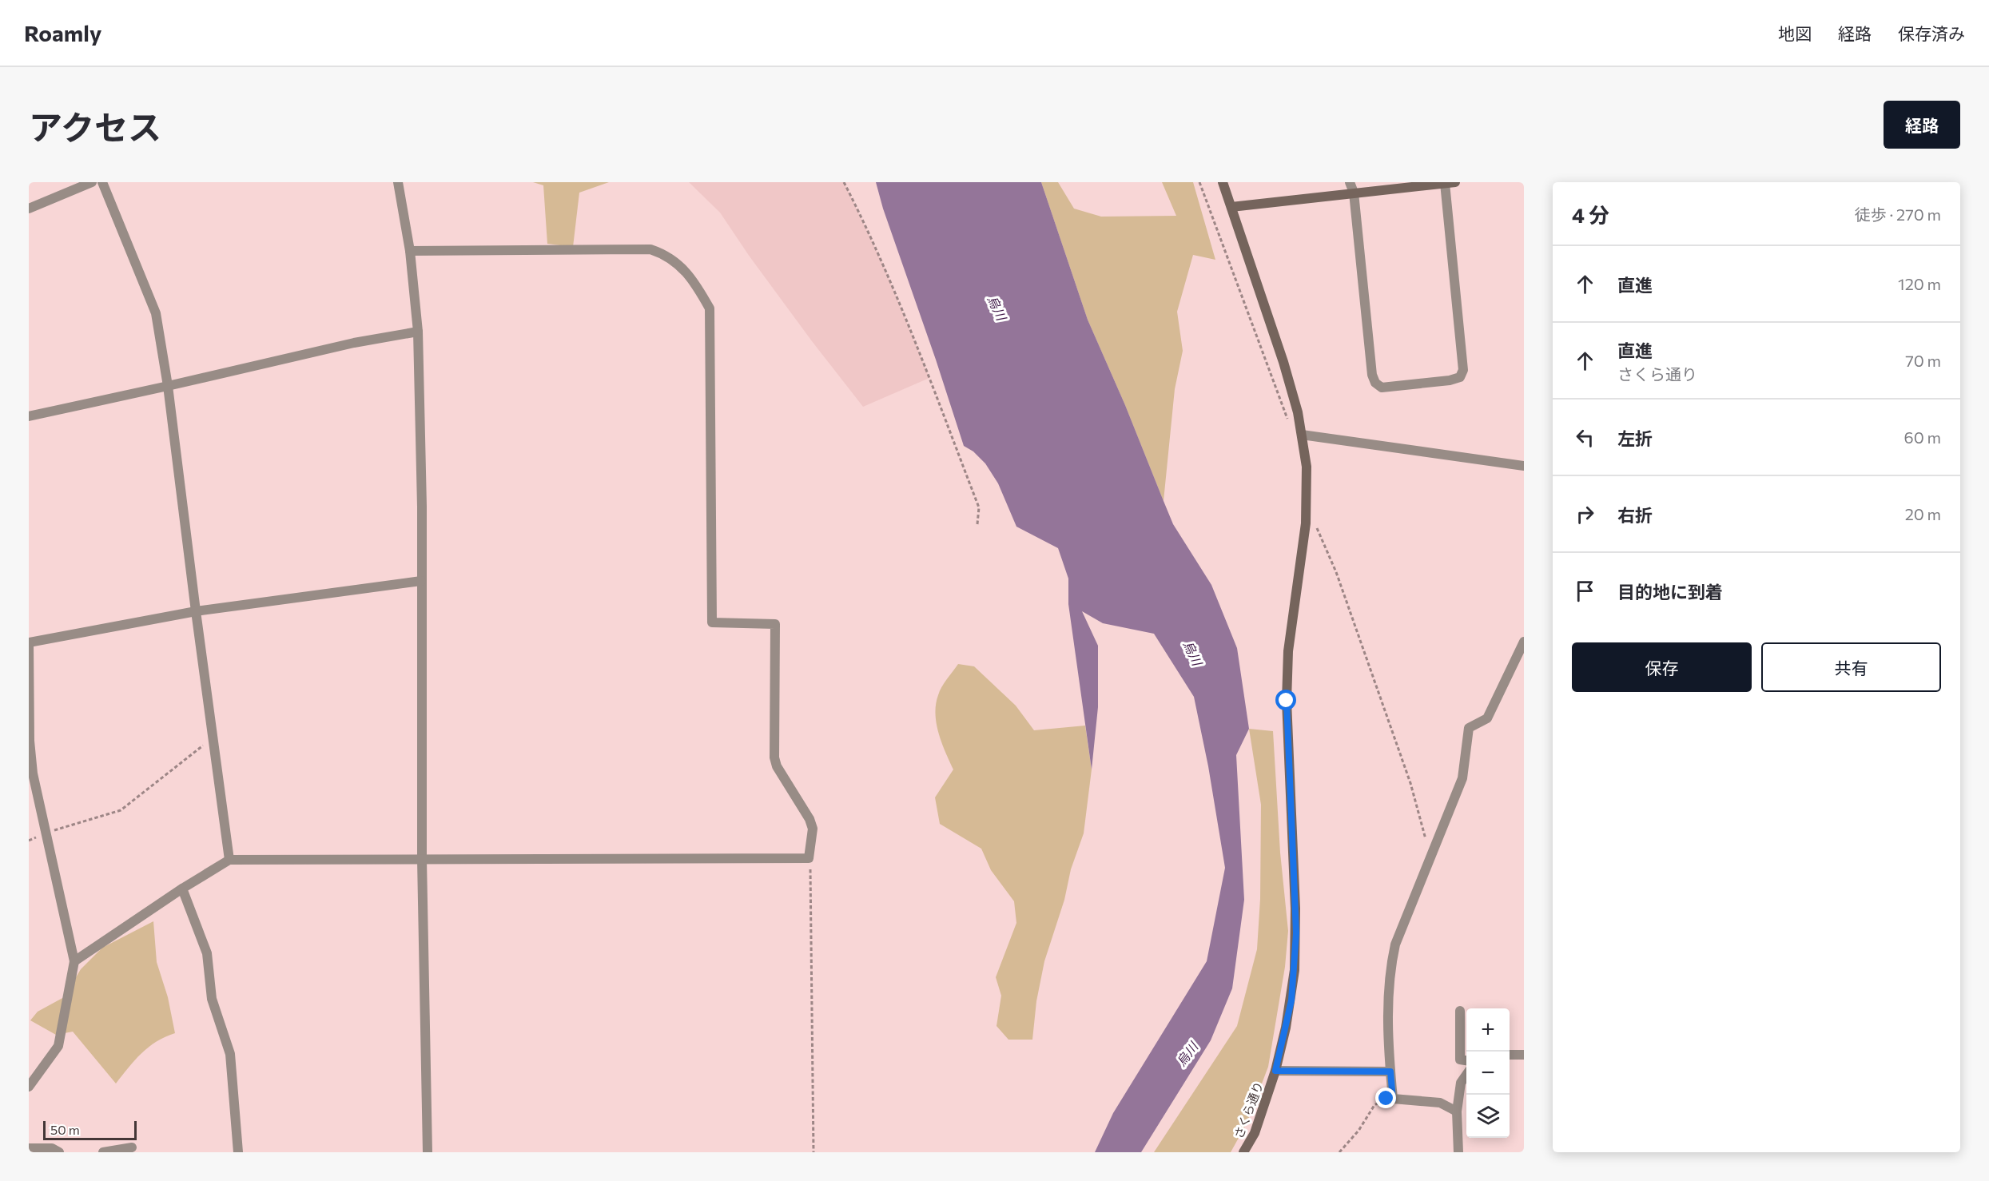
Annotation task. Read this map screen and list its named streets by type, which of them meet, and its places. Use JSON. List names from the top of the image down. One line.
{"streets":{"street":["さくら通り"]},"water":["烏川"],"scale_bar":"50 m","page":{"header":"Roamly","nav":["地図","経路","保存済み"],"title":"アクセス","buttons":["経路",["保存","共有"]],"heading":["4 分","徒歩 · 270 m"],"list":[["直進","120 m"],["直進","さくら通り","70 m"],["左折","60 m"],["右折","20 m"],"目的地に到着"],"map_buttons":["+","−"],"scale":"50 m"}}
